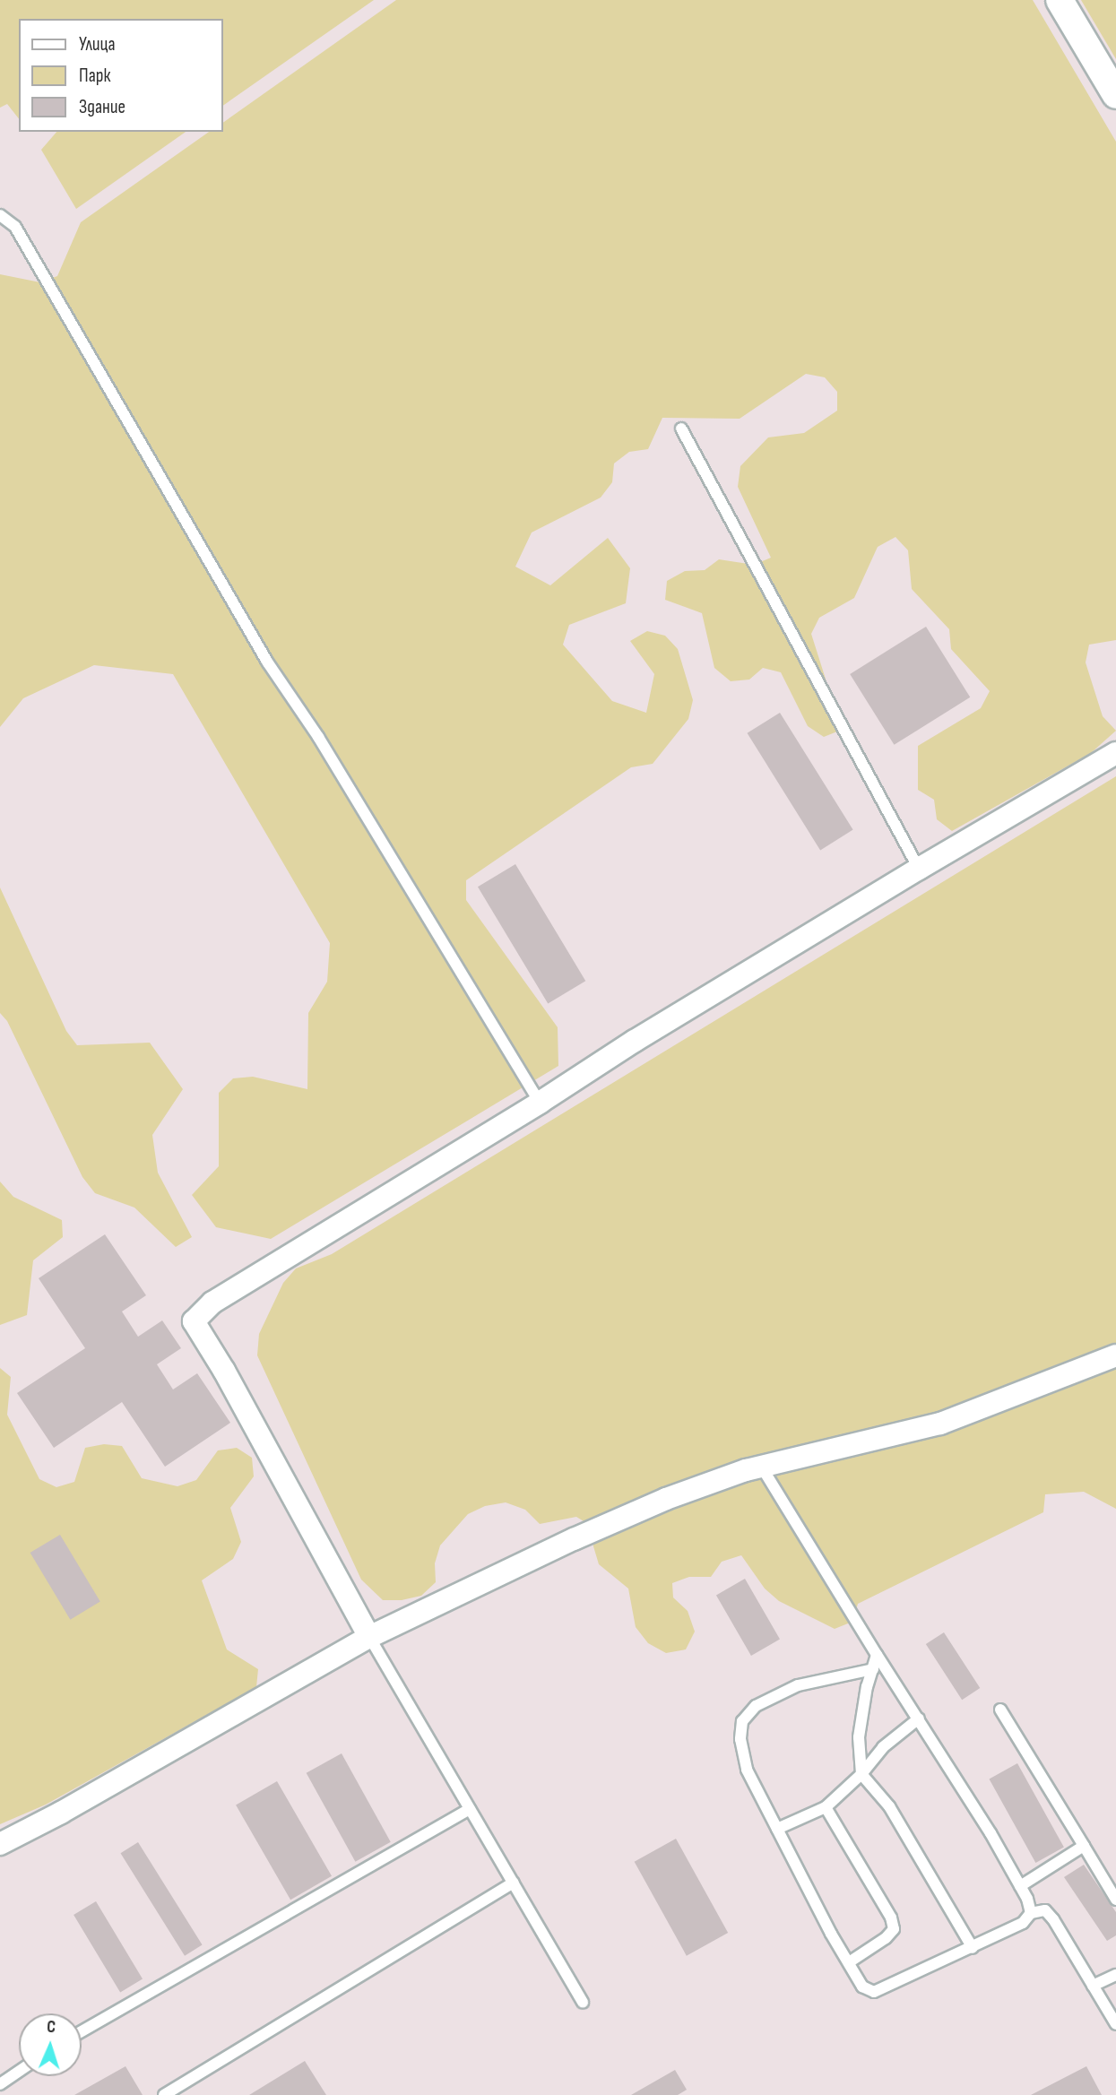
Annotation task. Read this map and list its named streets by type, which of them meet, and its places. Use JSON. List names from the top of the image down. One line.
{"legend":["Улица","Парк","Здание"],"north":"top"}
